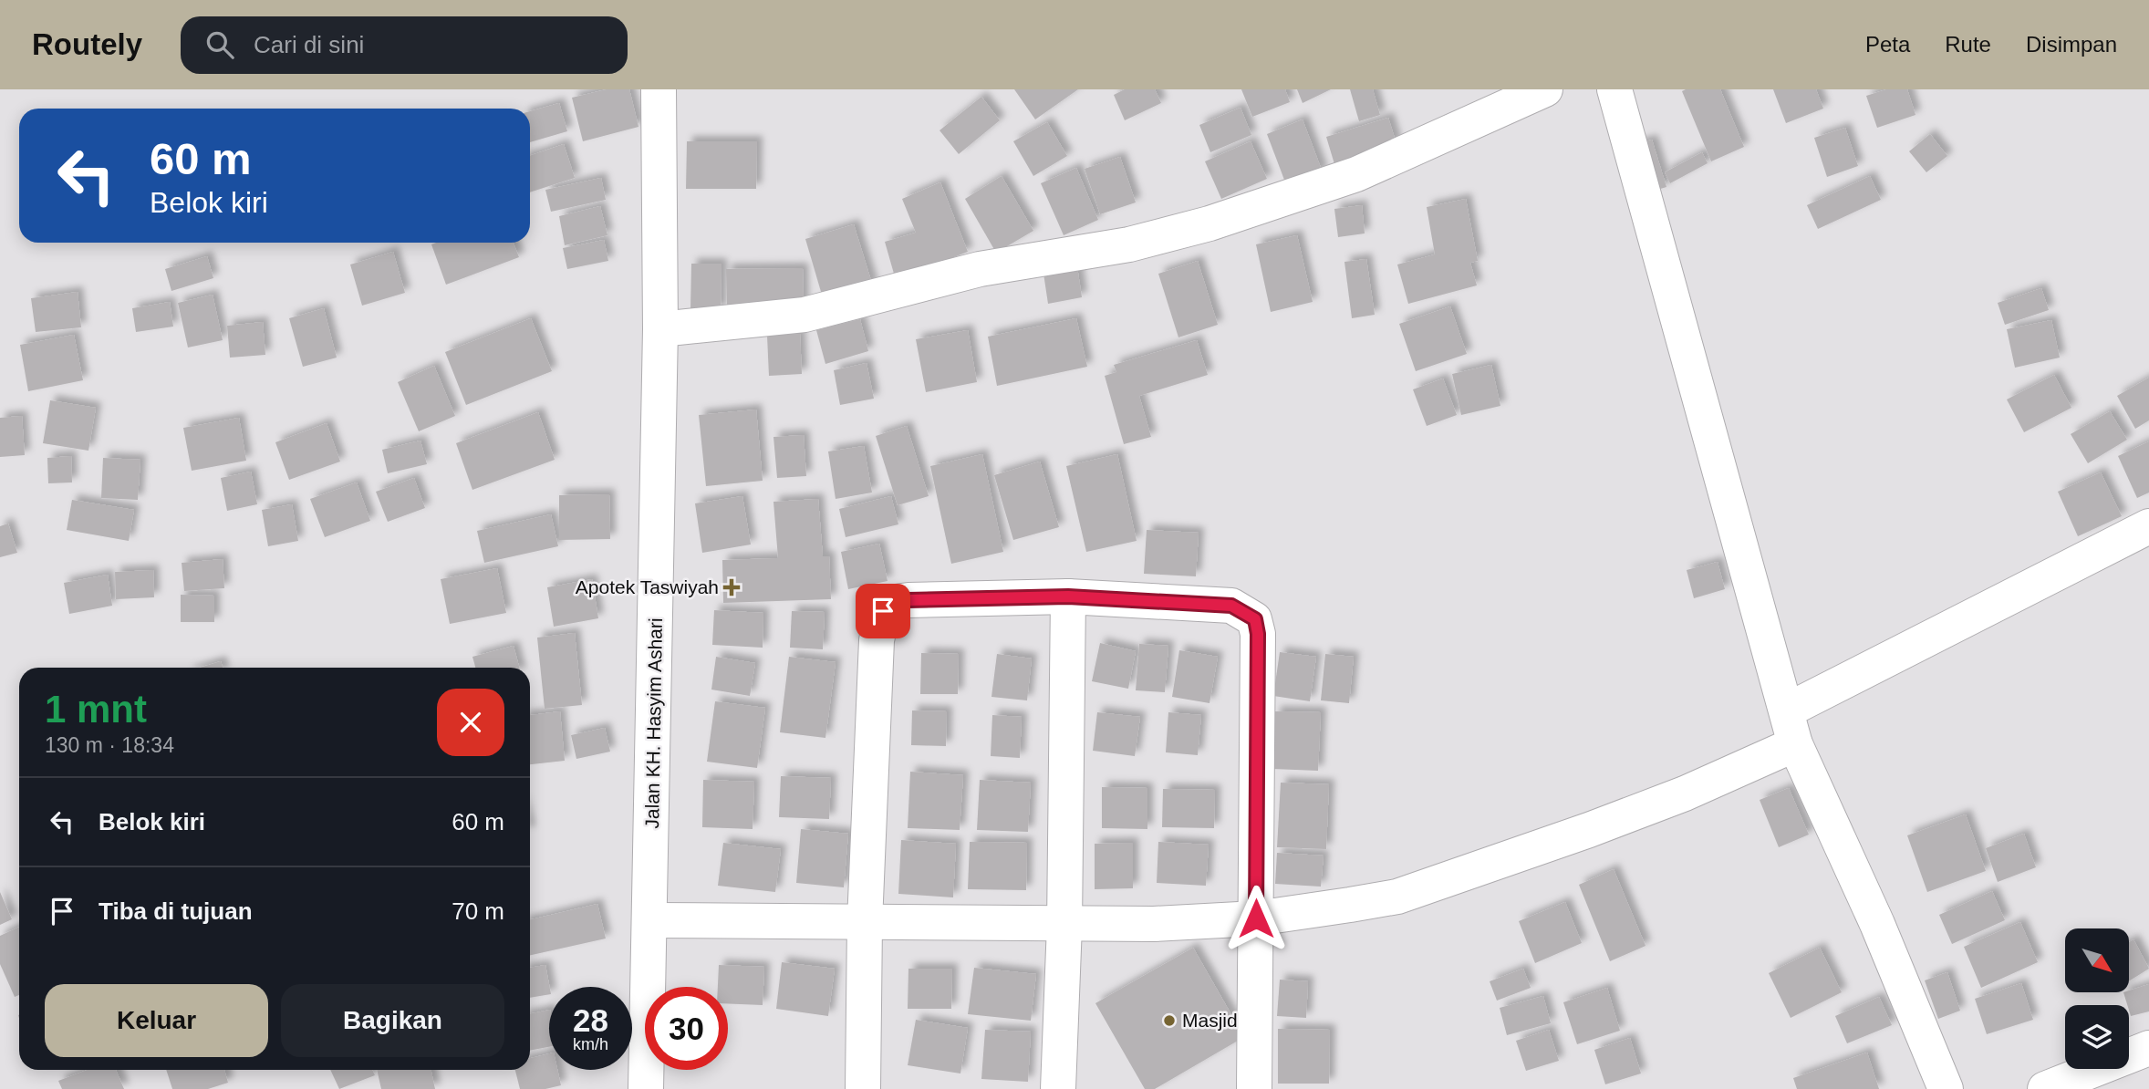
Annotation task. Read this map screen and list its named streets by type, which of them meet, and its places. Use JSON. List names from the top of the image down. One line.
{"streets":{"street":["Jalan KH. Hasyim Ashari"]},"places":{"health":["Apotek Taswiyah"],"other":["Masjid"]},"north":"bottom right","page":{"header":"Routely","search":"Cari di sini","nav":["Peta","Rute","Disimpan"],"turn":["60 m","Belok kiri"],"heading":["1 mnt","130 m · 18:34"],"list":[{"name":"Belok kiri","value":"60 m"},{"name":"Tiba di tujuan","value":"70 m"}],"buttons":["Keluar","Bagikan"],"speed":"28 km/h","limit":"30"}}
